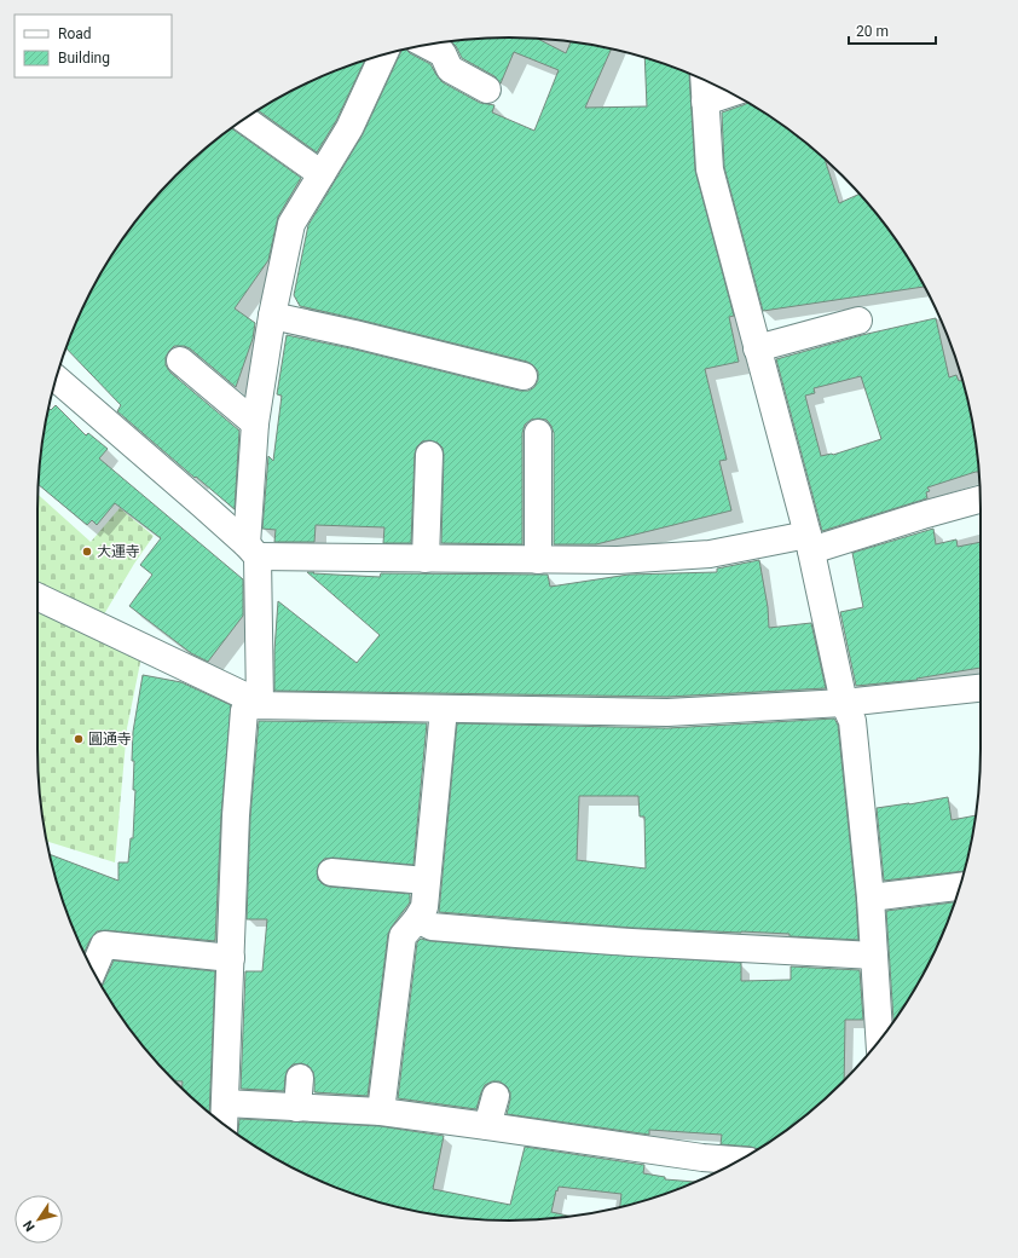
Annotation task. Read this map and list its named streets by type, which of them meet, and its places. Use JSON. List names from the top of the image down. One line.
{"places":["大運寺","圓通寺"],"legend":["Road","Building"],"scale_bar":"20 m","north":"bottom left"}
